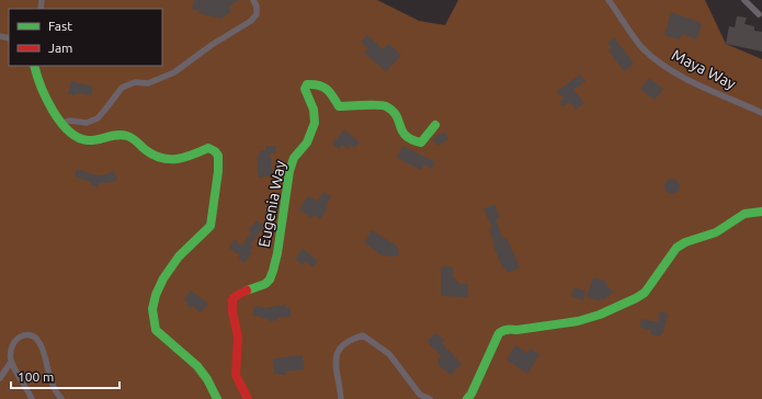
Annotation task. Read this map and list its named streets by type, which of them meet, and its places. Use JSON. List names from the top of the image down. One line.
{"streets":{"street":["Maya Way","Eugenia Way"]},"legend":["Fast","Jam"],"scale_bar":"100 m"}
